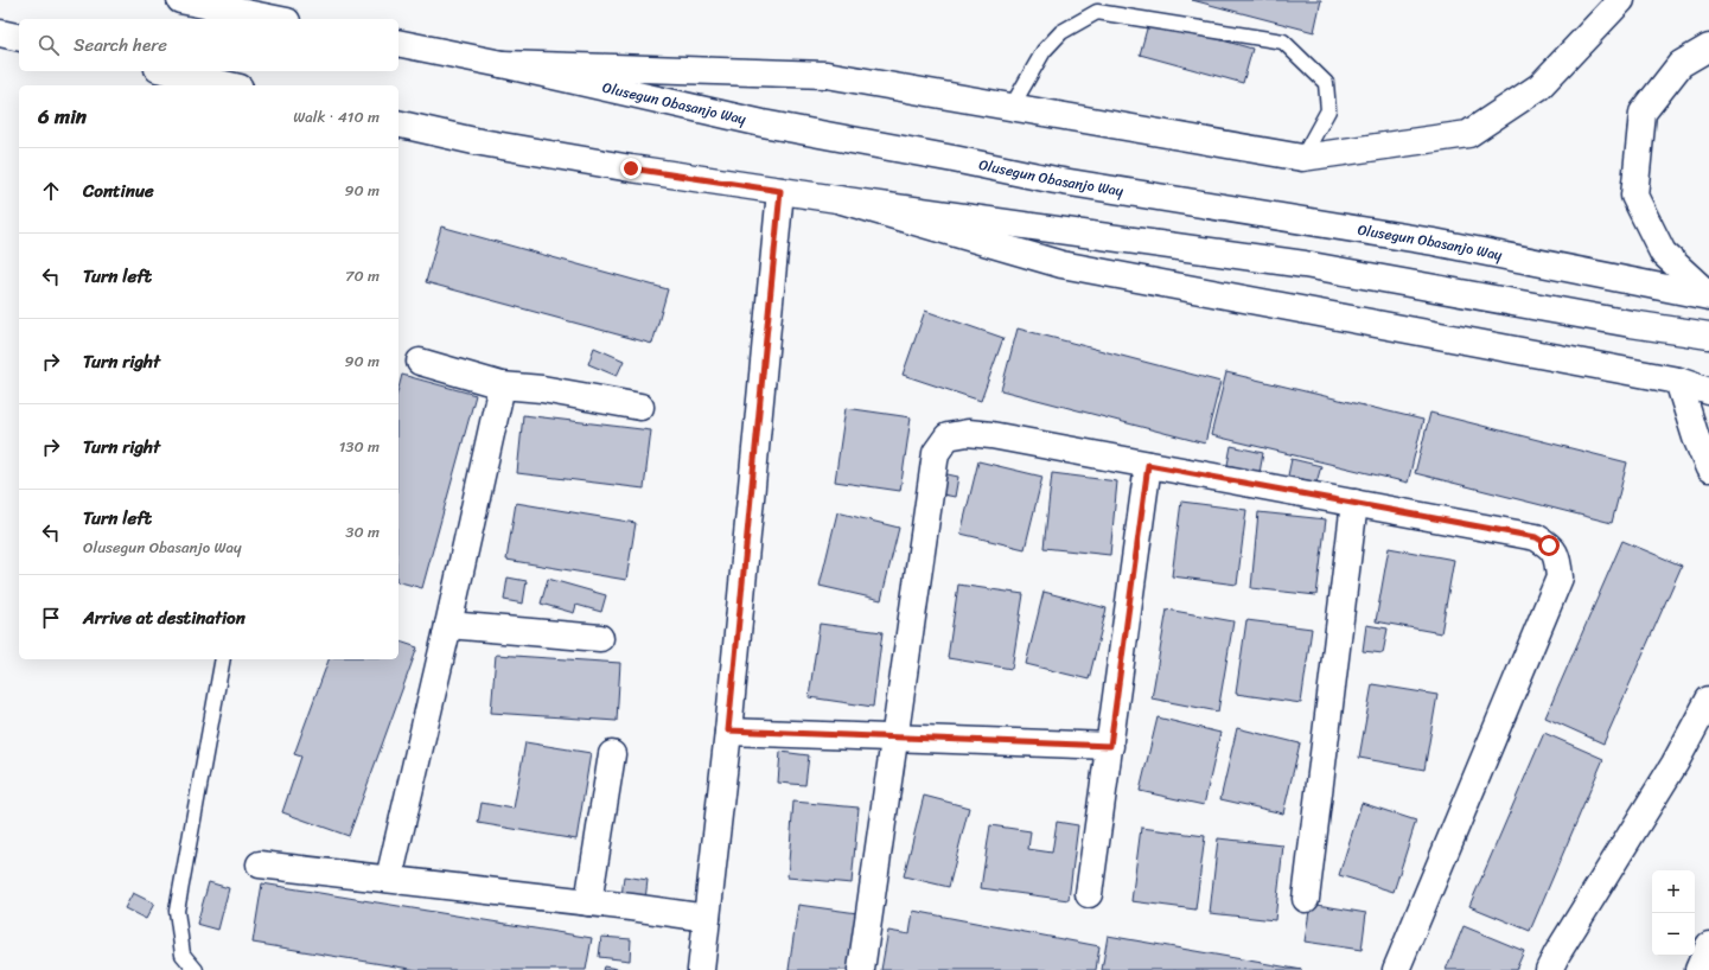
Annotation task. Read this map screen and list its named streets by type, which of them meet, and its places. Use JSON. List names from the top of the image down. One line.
{"streets":{"main road":["Olusegun Obasanjo Way"]},"page":{"search":"Search here","heading":["6 min","Walk · 410 m"],"list":[["Continue","90 m"],["Turn left","70 m"],["Turn right","90 m"],["Turn right","130 m"],["Turn left","Olusegun Obasanjo Way","30 m"],"Arrive at destination"],"map_buttons":["+","−"]}}
